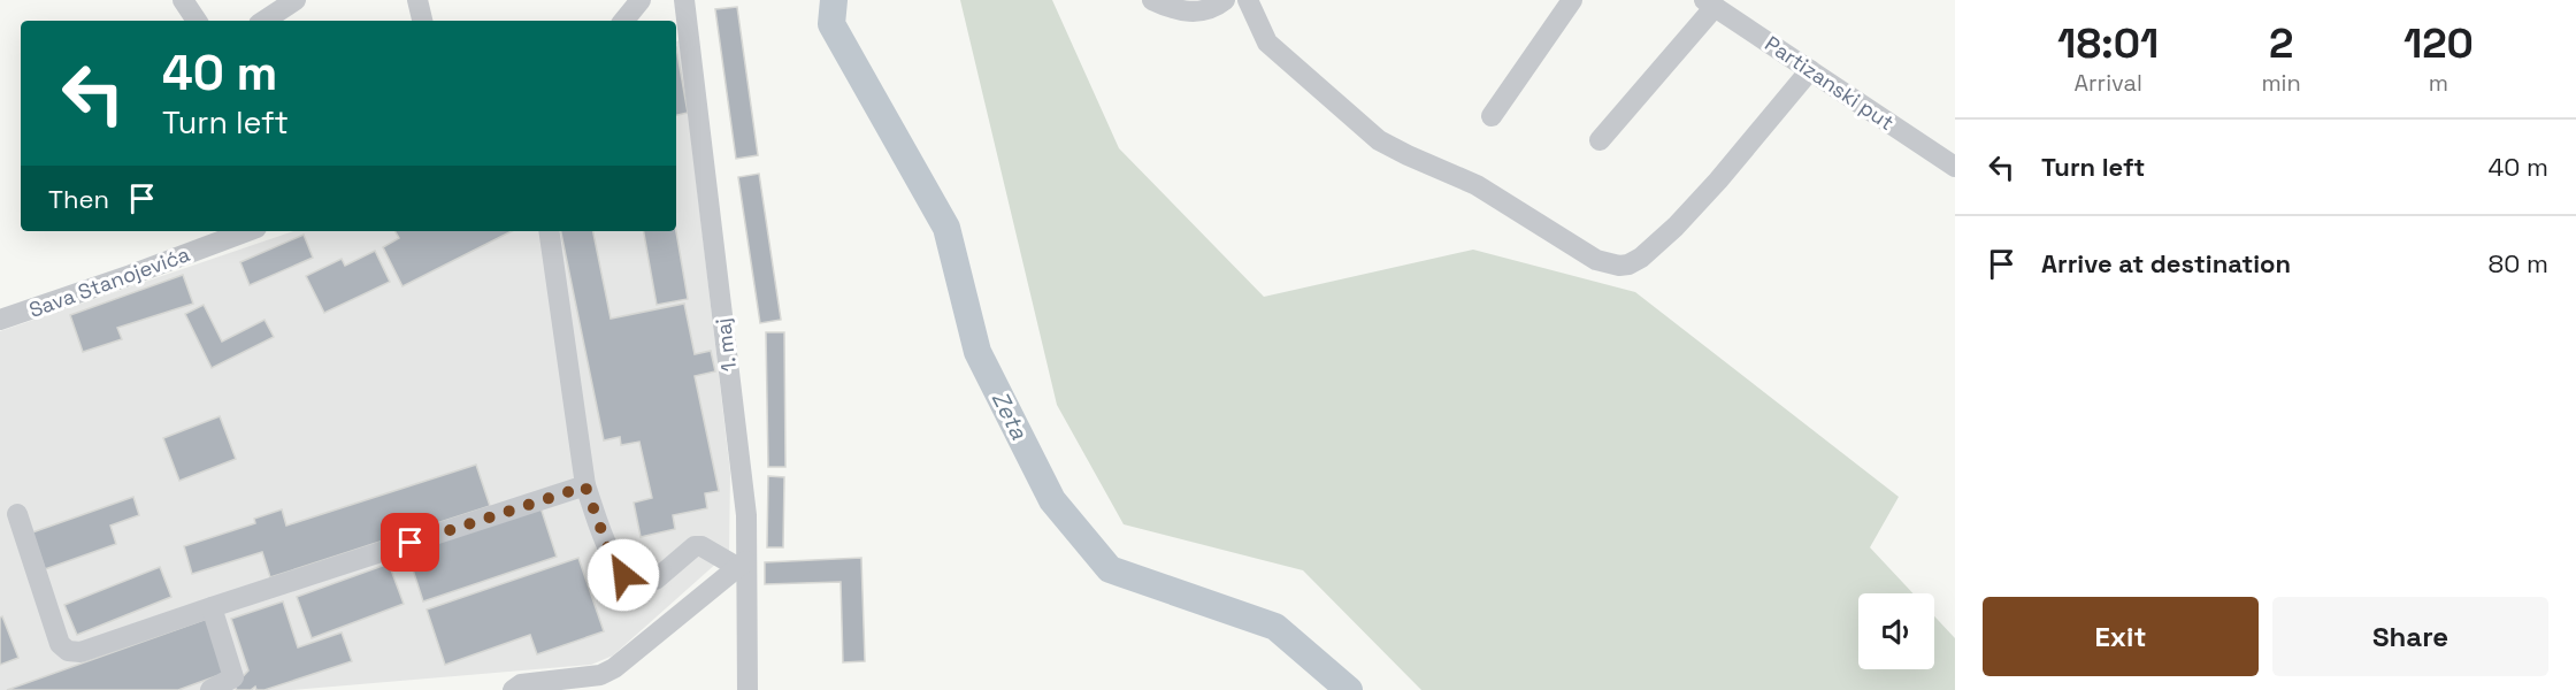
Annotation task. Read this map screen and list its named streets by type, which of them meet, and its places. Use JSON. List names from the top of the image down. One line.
{"streets":{"street":["Partizanski put","Sava Stanojevića","1. maj"]},"water":["Zeta"],"page":{"eta":["18:01","Arrival","2","min","120","m"],"turn":["40 m","Turn left"],"list":[{"name":"Turn left","value":"40 m"},{"name":"Arrive at destination","value":"80 m"}],"then":"Then","buttons":["Exit","Share"]}}
